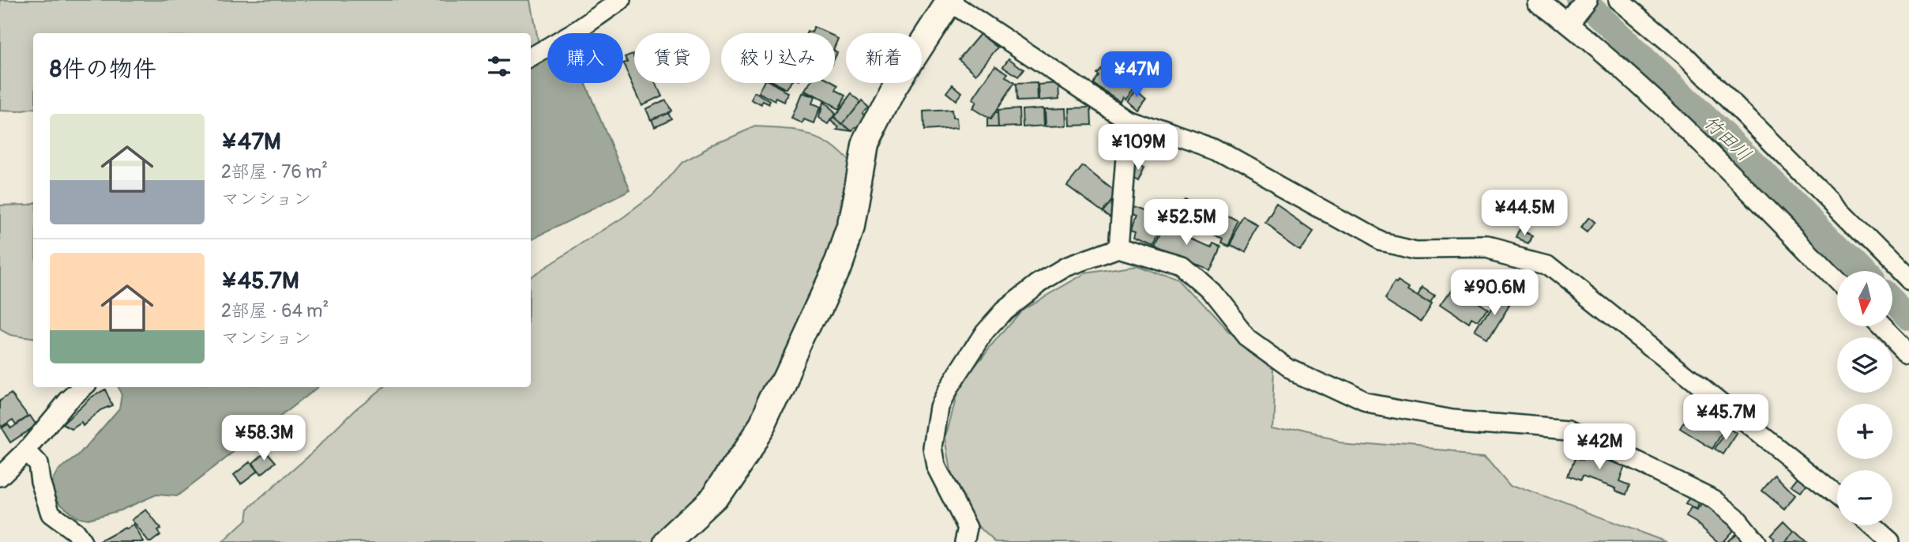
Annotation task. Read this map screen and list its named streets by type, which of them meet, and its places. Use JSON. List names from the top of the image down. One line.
{"water":["竹田川"],"north":"bottom","page":{"chip":["購入","賃貸","絞り込み","新着"],"heading":"8件の物件","price":["¥47M","¥109M","¥44.5M","¥52.5M","¥90.6M","¥45.7M","¥58.3M","¥42M"],"list":[{"name":"¥47M","note":"2部屋 · 76 m² · マンション"},{"name":"¥45.7M","note":"2部屋 · 64 m² · マンション"}],"map_buttons":["+","−"]}}
